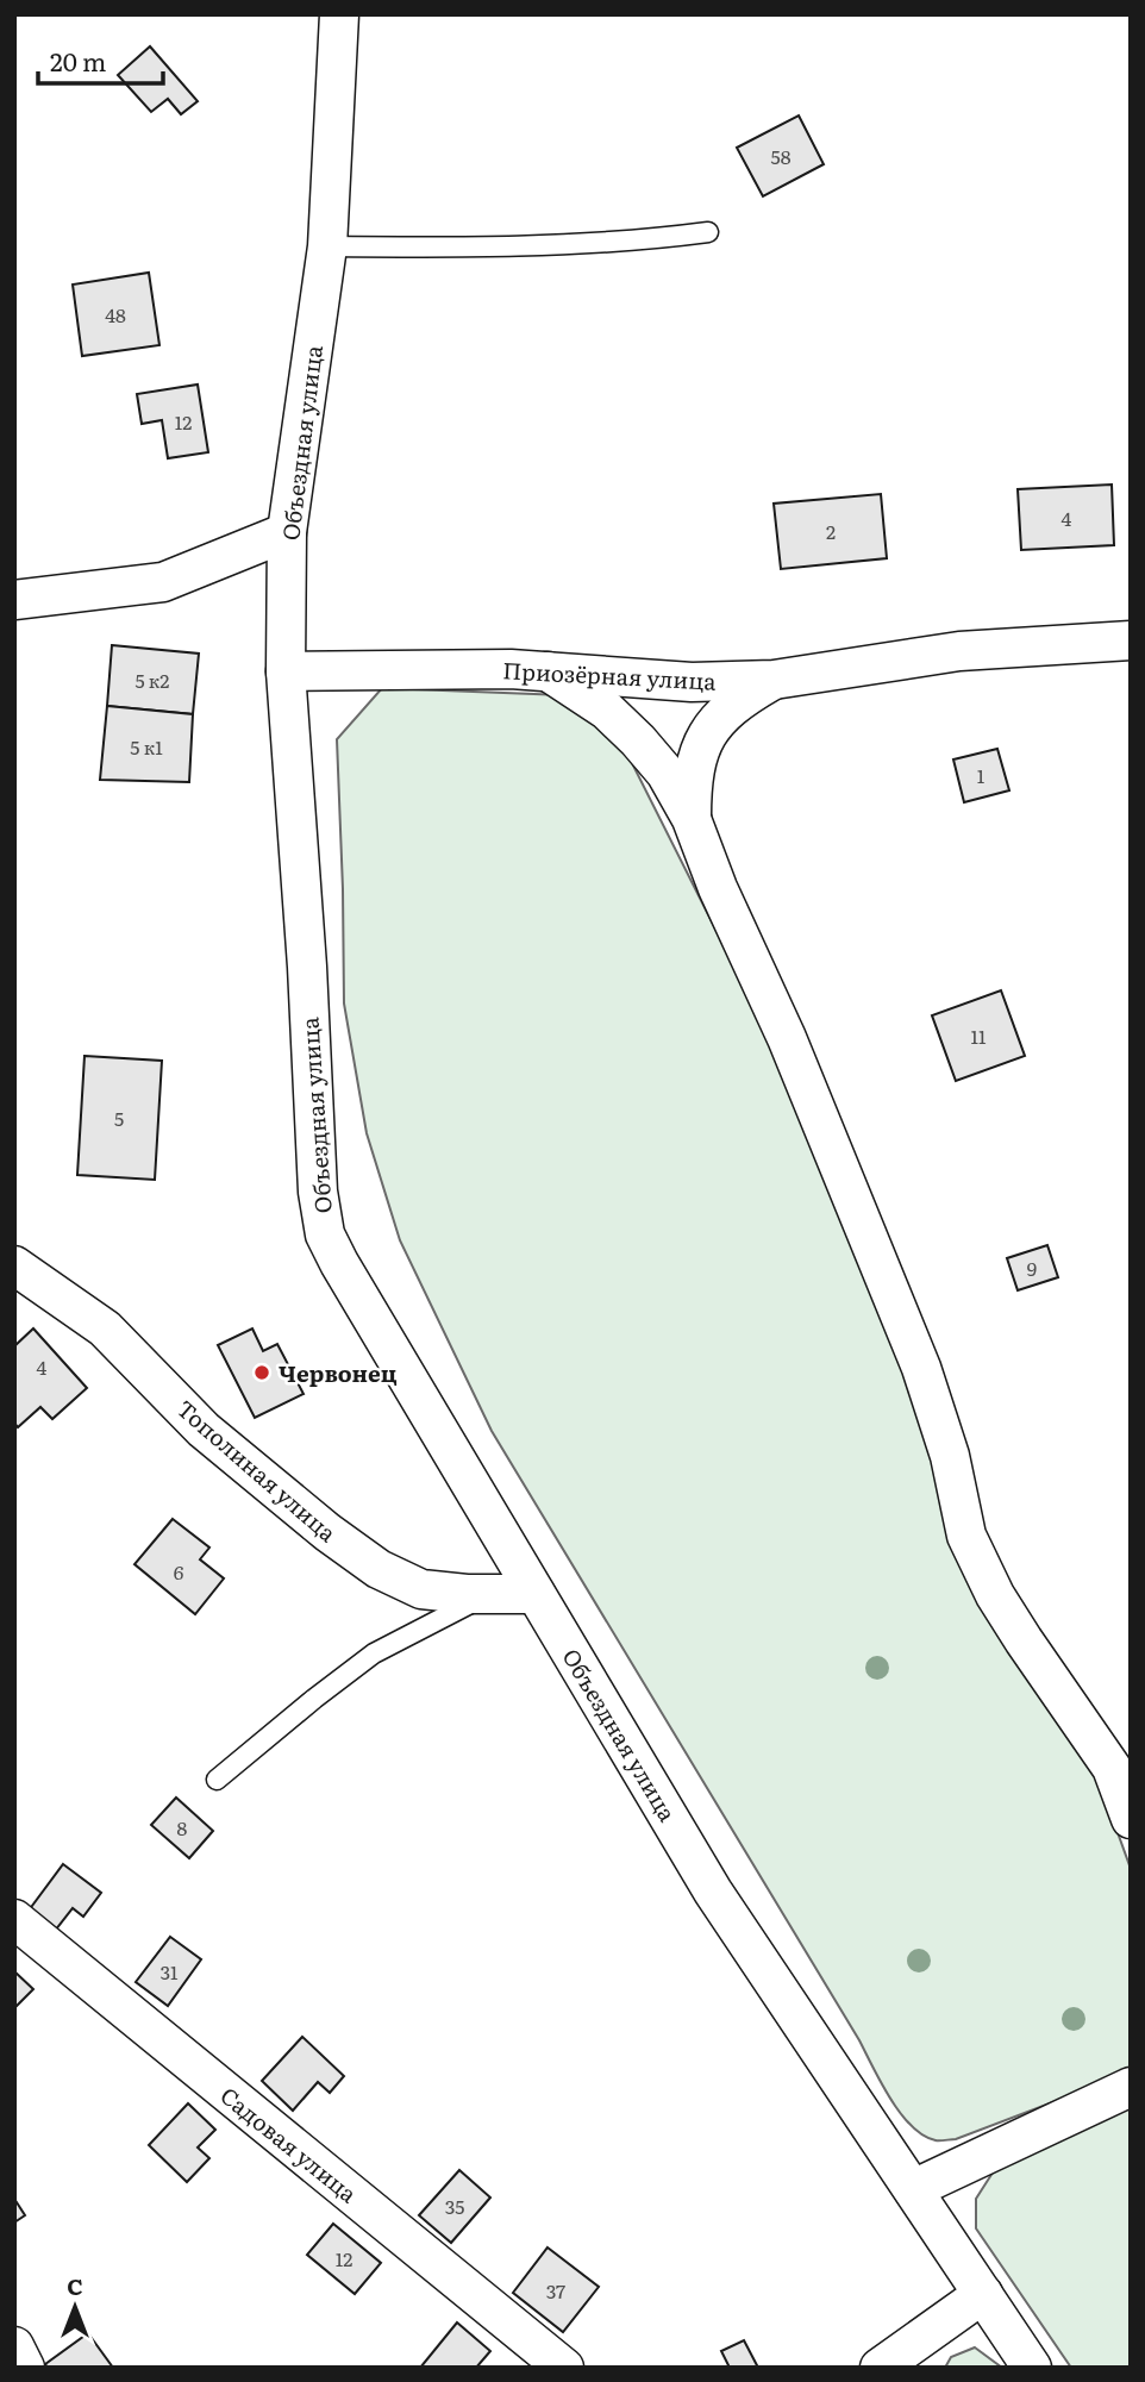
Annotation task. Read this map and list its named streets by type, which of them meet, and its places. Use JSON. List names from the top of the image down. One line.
{"streets":{"street":["Объездная улица","Приозёрная улица","Тополиная улица","Садовая улица"]},"crossings":[["Объездная улица","Приозёрная улица"],["Объездная улица","Тополиная улица"]],"places":["Червонец"],"house_numbers":["58","48","12","4","2","5 к2","5 к1","1","11","5","9","4","6","8","31","35","12","37"],"scale_bar":"20 m","north":"top"}
